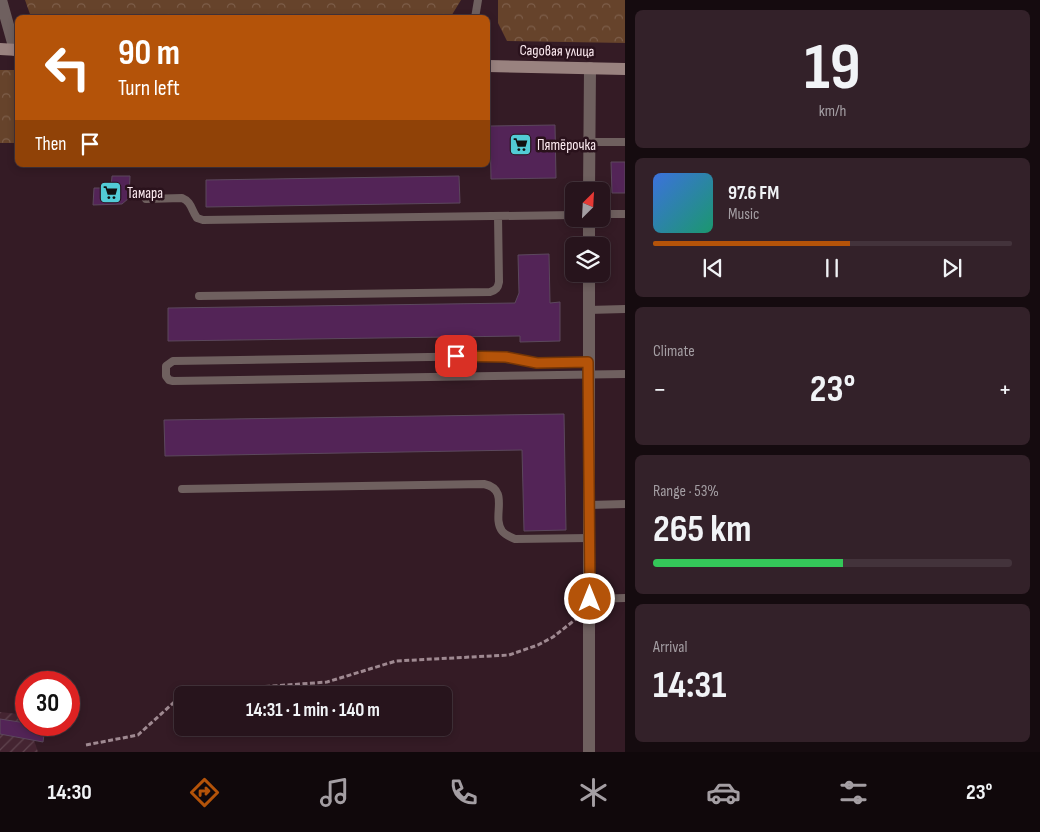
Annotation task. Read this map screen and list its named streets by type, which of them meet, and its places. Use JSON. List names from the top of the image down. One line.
{"streets":{"main road":["Садовая улица"]},"places":{"supermarket":["Пятёрочка","Тамара"]},"north":"top right","page":{"tile":[["19","km/h"],"Climate",["Range · 53%","265 km"],["Arrival","14:31"]],"turn":["90 m","Turn left"],"then":"Then","song":["97.6 FM","Music"],"heat":["−","23°","+"],"limit":"30","trip":"14:31 · 1 min · 140 m","tabs":["14:30","23°"]}}
